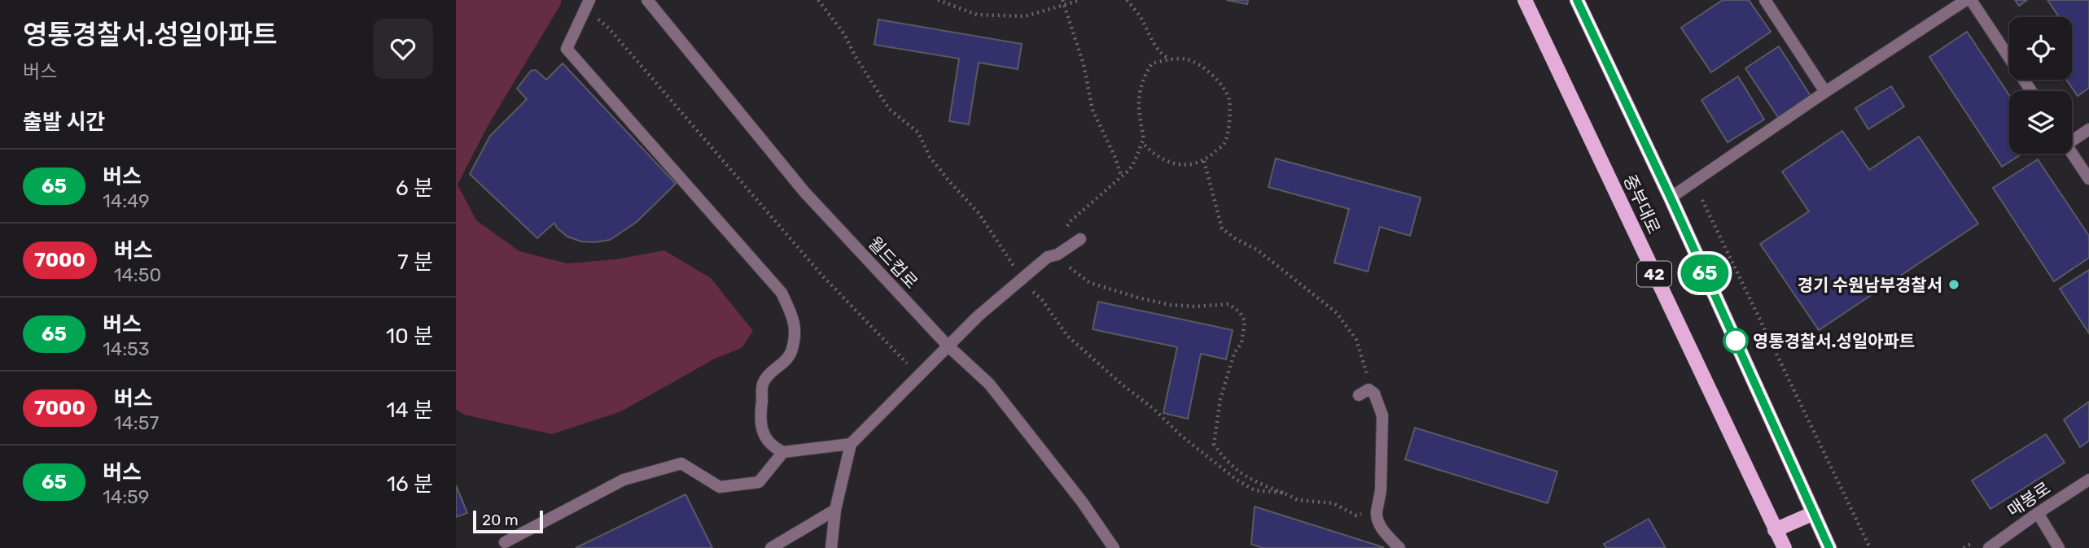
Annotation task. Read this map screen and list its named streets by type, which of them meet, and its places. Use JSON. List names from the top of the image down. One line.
{"streets":{"main road":["중부대로","42"],"street":["월드컵로","매봉로"]},"places":["경기 수원남부경찰서","영통경찰서.성일아파트"],"lines":["bus line 65"],"scale_bar":"20 m","page":{"heading":[["영통경찰서.성일아파트","버스"],"출발 시간"],"on_map":"65","list":[{"mark":"65","name":"버스","note":"14:49","value":"6 분"},{"mark":"7000","name":"버스","note":"14:50","value":"7 분"},{"mark":"65","name":"버스","note":"14:53","value":"10 분"},{"mark":"7000","name":"버스","note":"14:57","value":"14 분"},{"mark":"65","name":"버스","note":"14:59","value":"16 분"}],"scale":"20 m"}}
